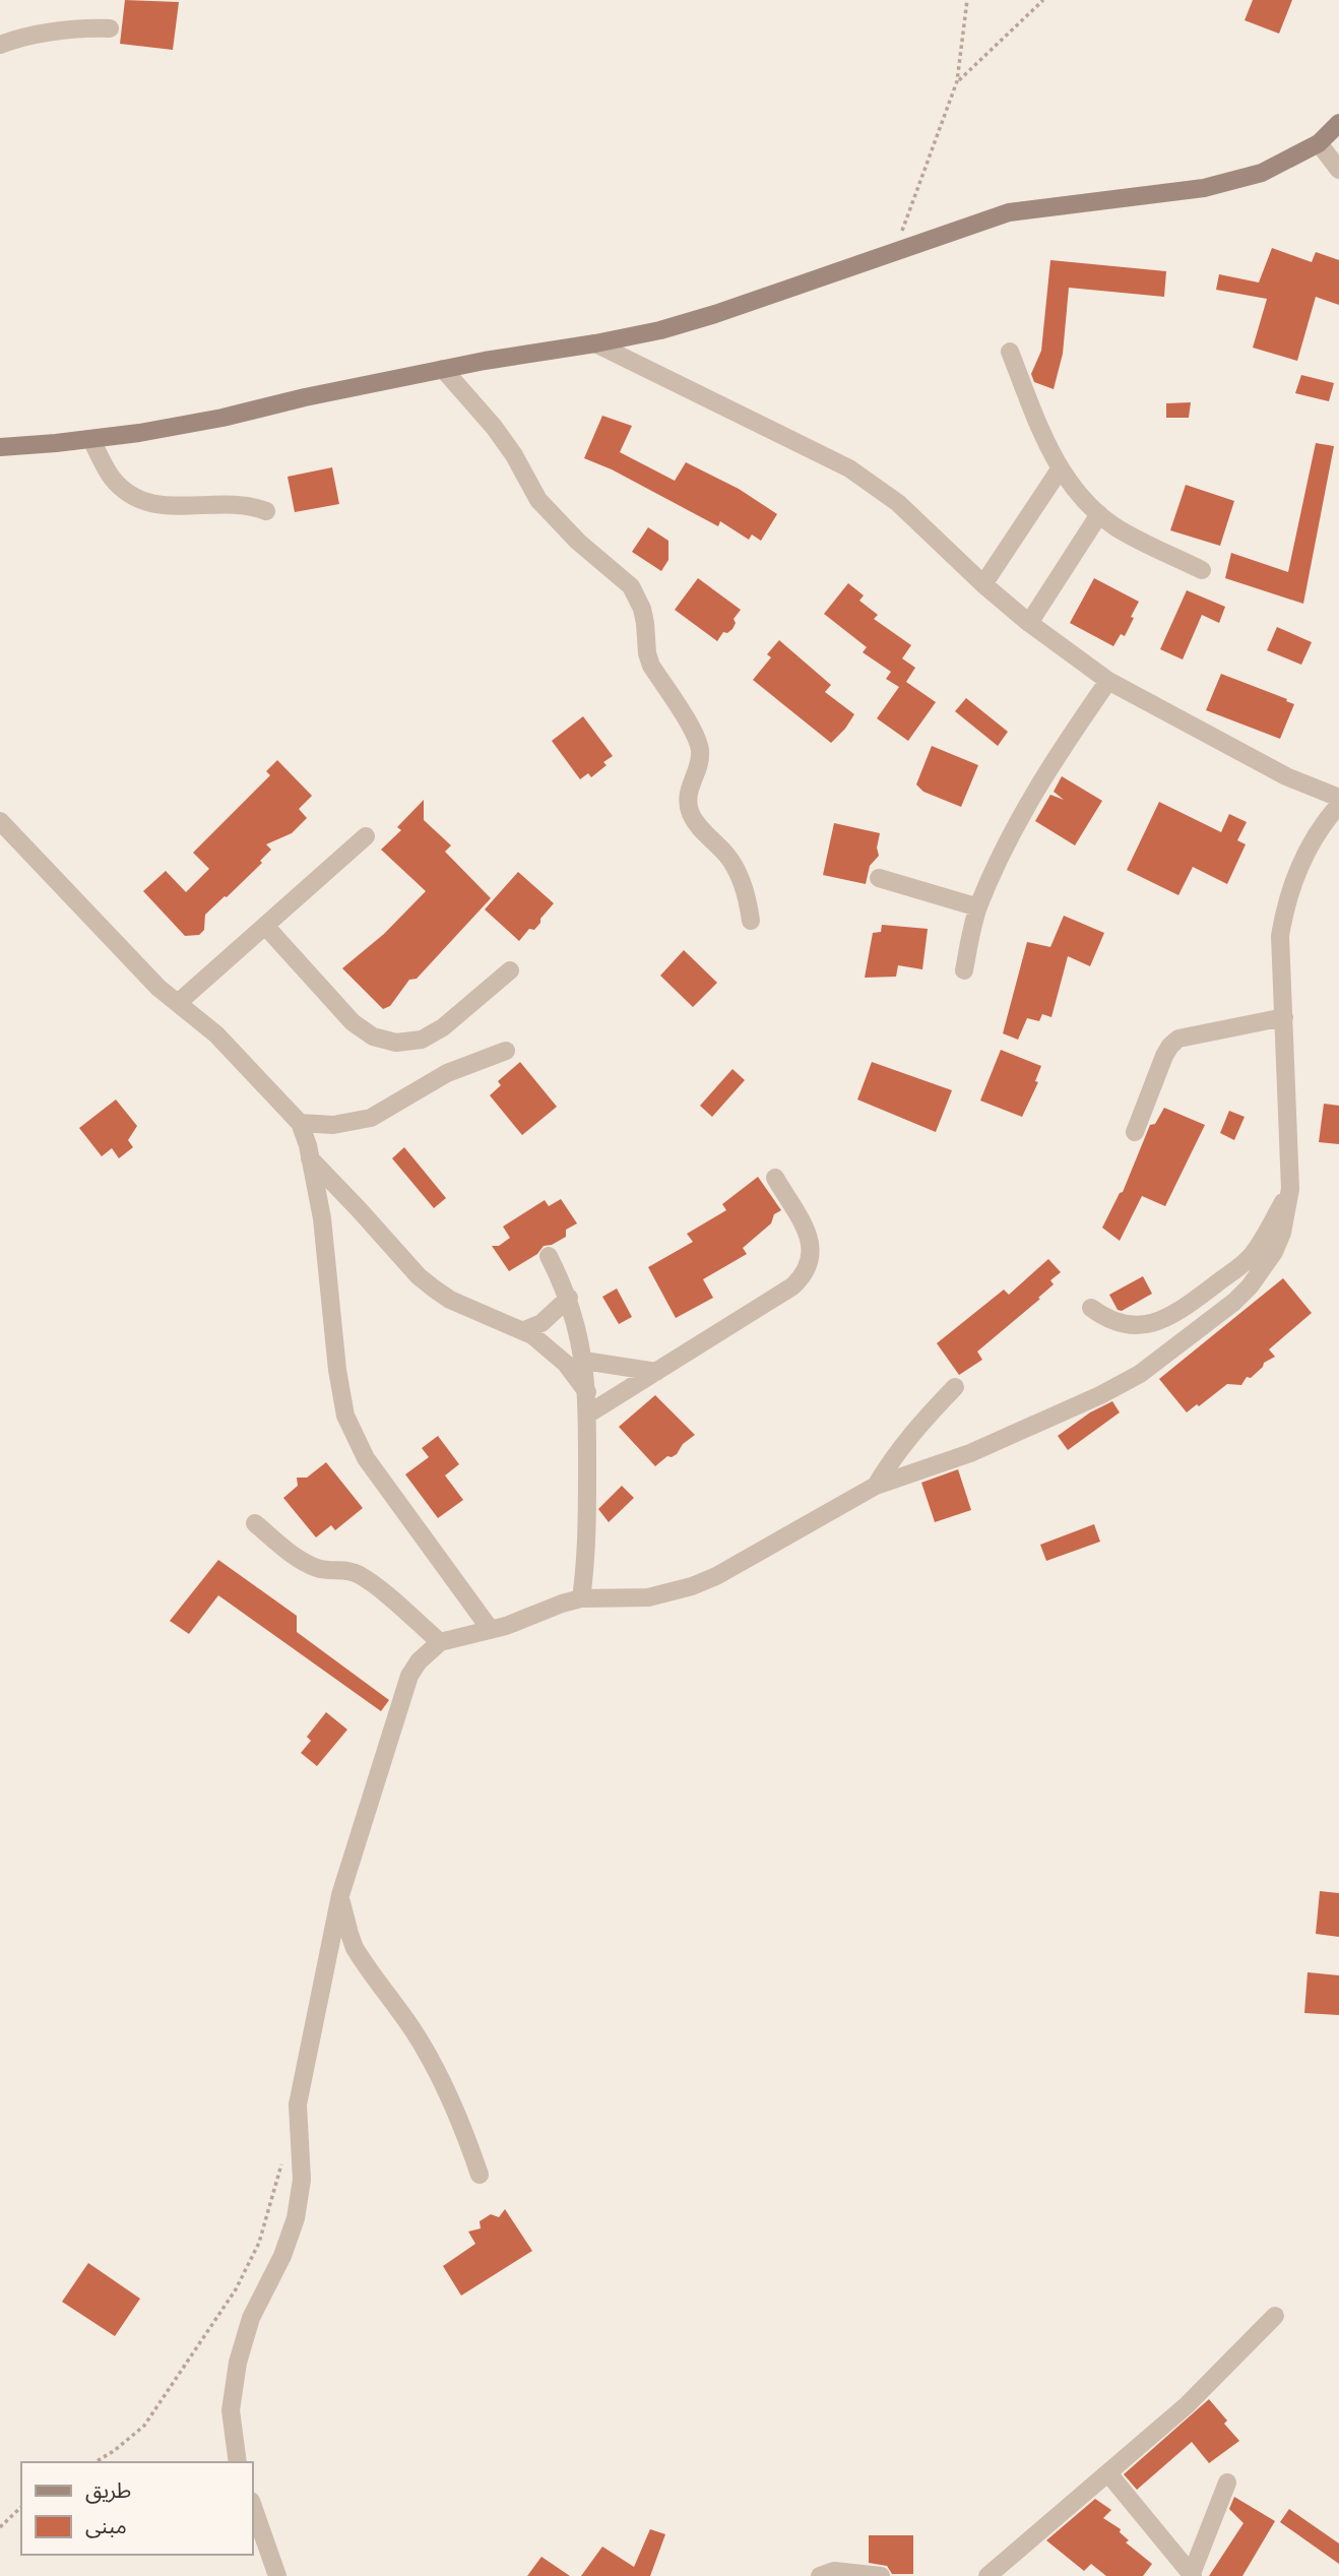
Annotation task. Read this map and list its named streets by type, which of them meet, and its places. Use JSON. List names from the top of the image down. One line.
{"legend":["طريق","مبنى"]}
